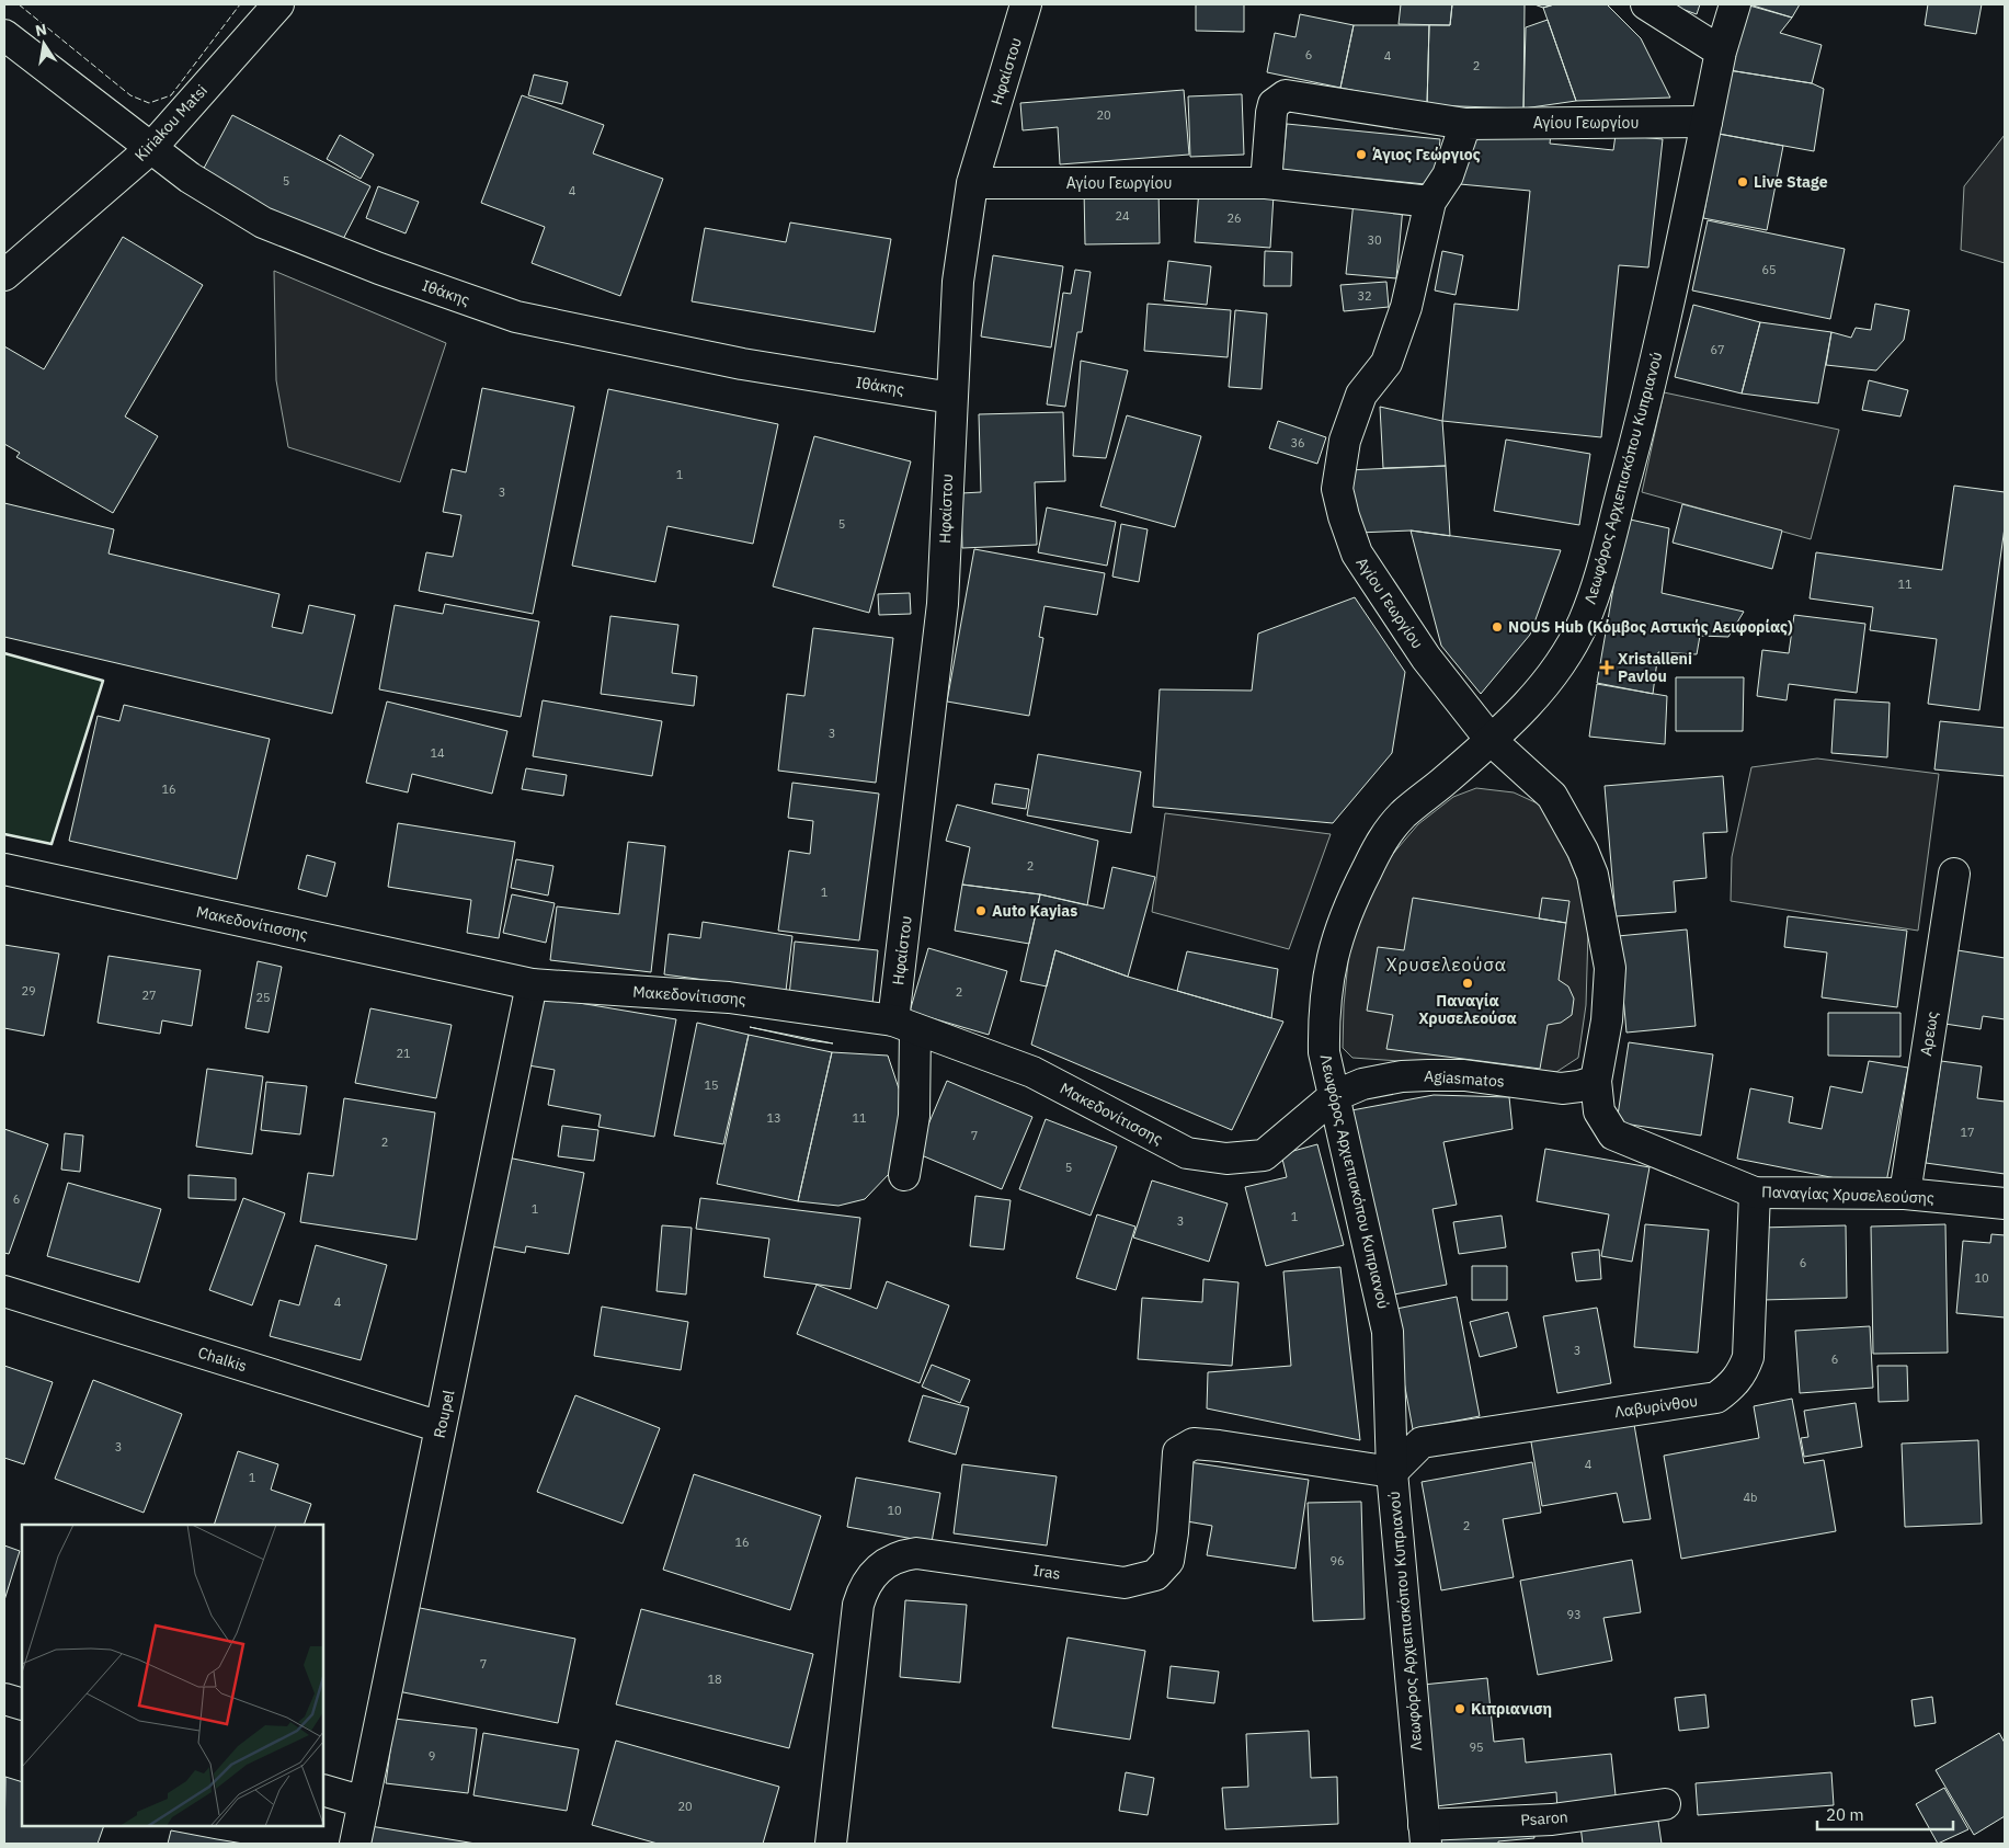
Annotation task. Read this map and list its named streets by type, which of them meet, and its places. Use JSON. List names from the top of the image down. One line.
{"streets":{"street":["Ηφαίστου","Kiriakou Matsi","Αγίου Γεωργίου","Ιθάκης","Λεωφόρος Αρχιεπισκόπου Κυπριανού","Μακεδονίτισσης","Αρεως","Agiasmatos","Παναγίας Χρυσελεούσης","Chalkis","Λαβυρίνθου","Roupel","Iras","Psaron"]},"crossings":[["Ηφαίστου","Αγίου Γεωργίου"],["Ηφαίστου","Ιθάκης"],["Ηφαίστου","Μακεδονίτισσης"],["Kiriakou Matsi","Ιθάκης"],["Αγίου Γεωργίου","Λεωφόρος Αρχιεπισκόπου Κυπριανού"],["Αγίου Γεωργίου","Παναγίας Χρυσελεούσης"],["Λεωφόρος Αρχιεπισκόπου Κυπριανού","Μακεδονίτισσης"],["Λεωφόρος Αρχιεπισκόπου Κυπριανού","Agiasmatos"],["Λεωφόρος Αρχιεπισκόπου Κυπριανού","Παναγίας Χρυσελεούσης"],["Λεωφόρος Αρχιεπισκόπου Κυπριανού","Λαβυρίνθου"],["Λεωφόρος Αρχιεπισκόπου Κυπριανού","Iras"],["Λεωφόρος Αρχιεπισκόπου Κυπριανού","Psaron"],["Μακεδονίτισσης","Agiasmatos"],["Μακεδονίτισσης","Roupel"],["Αρεως","Παναγίας Χρυσελεούσης"],["Agiasmatos","Παναγίας Χρυσελεούσης"],["Παναγίας Χρυσελεούσης","Λαβυρίνθου"],["Chalkis","Roupel"],["Λαβυρίνθου","Iras"]],"districts":["Χρυσελεούσα"],"places":{"other":["Άγιος Γεώργιος","Live Stage","NOUS Hub (Κόμβος Αστικής Αειφορίας)","Auto Kayias","Παναγία Χρυσελεούσα","Κιπριανιση"],"health":["Xristalleni Pavlou"]},"house_numbers":["6","4","2","20","5","4","24","26","30","65","32","67","36","1","3","5","11","3","14","16","2","1","29","2","27","25","21","15","13","11","17","7","2","5","6","1","1","3","6","10","4","3","6","3","4","1","4b","10","2","16","96","93","7","18","95","9","20"],"scale_bar":"20 m","north":"top"}
